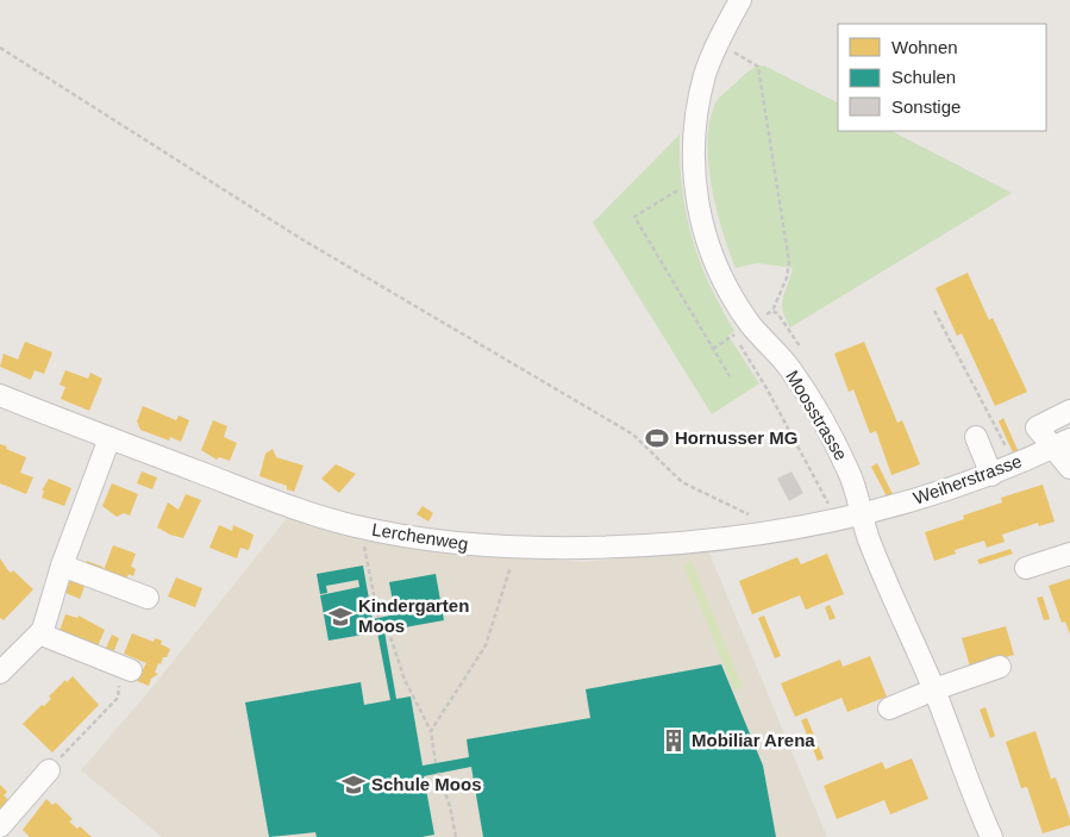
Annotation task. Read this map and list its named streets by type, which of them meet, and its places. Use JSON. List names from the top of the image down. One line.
{"streets":{"street":["Moosstrasse","Weiherstrasse","Lerchenweg"]},"crossings":[["Moosstrasse","Weiherstrasse"],["Moosstrasse","Lerchenweg"],["Weiherstrasse","Lerchenweg"]],"places":{"sports":["Hornusser MG"],"school or university":["Kindergarten Moos","Schule Moos"],"building":["Mobiliar Arena"]},"legend":["Wohnen","Schulen","Sonstige"]}
